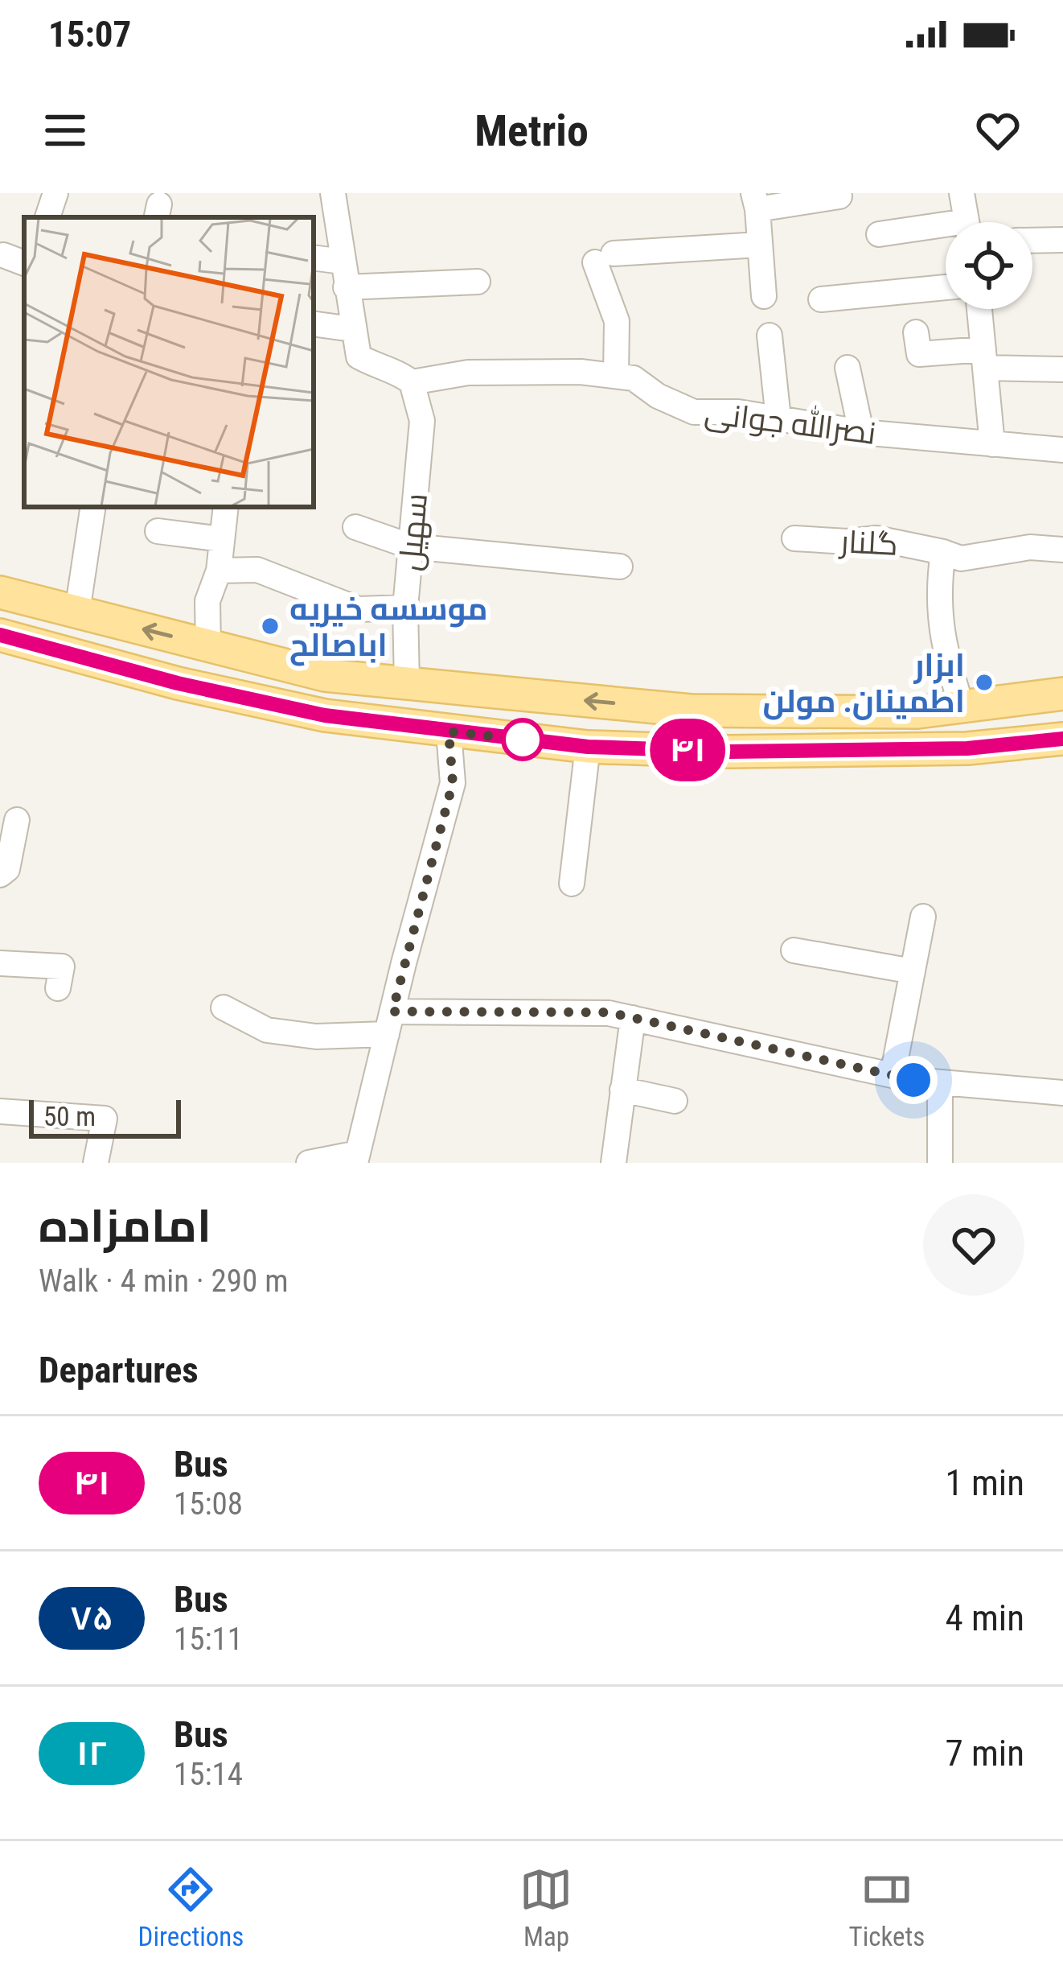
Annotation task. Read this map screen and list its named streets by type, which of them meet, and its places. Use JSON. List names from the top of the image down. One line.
{"streets":{"street":["نصرالله جوانی","سهیل","گلنار"]},"crossings":[["نصرالله جوانی","سهیل"]],"places":["موسسه خیریه اباصالح","ابزار اطمینان. مولن"],"lines":["bus line ۴۱"],"scale_bar":"50 m","page":{"status":"15:07","header":"Metrio","on_map":"۴۱","scale":"50 m","heading":[["امامزاده","Walk · 4 min · 290 m"],"Departures"],"list":[{"mark":"۴۱","name":"Bus","note":"15:08","value":"1 min"},{"mark":"۷۵","name":"Bus","note":"15:11","value":"4 min"},{"mark":"۱۲","name":"Bus","note":"15:14","value":"7 min"}],"tabs":["Directions","Map","Tickets"]}}
